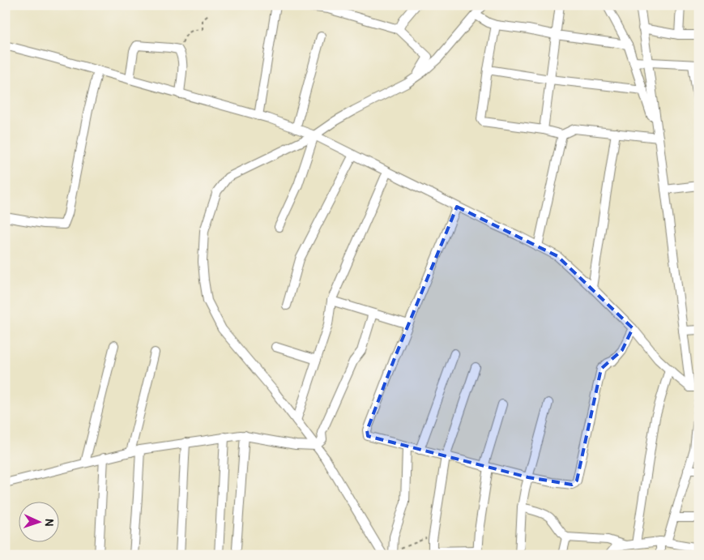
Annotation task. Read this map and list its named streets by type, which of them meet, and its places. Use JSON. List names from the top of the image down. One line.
{"north":"right"}
